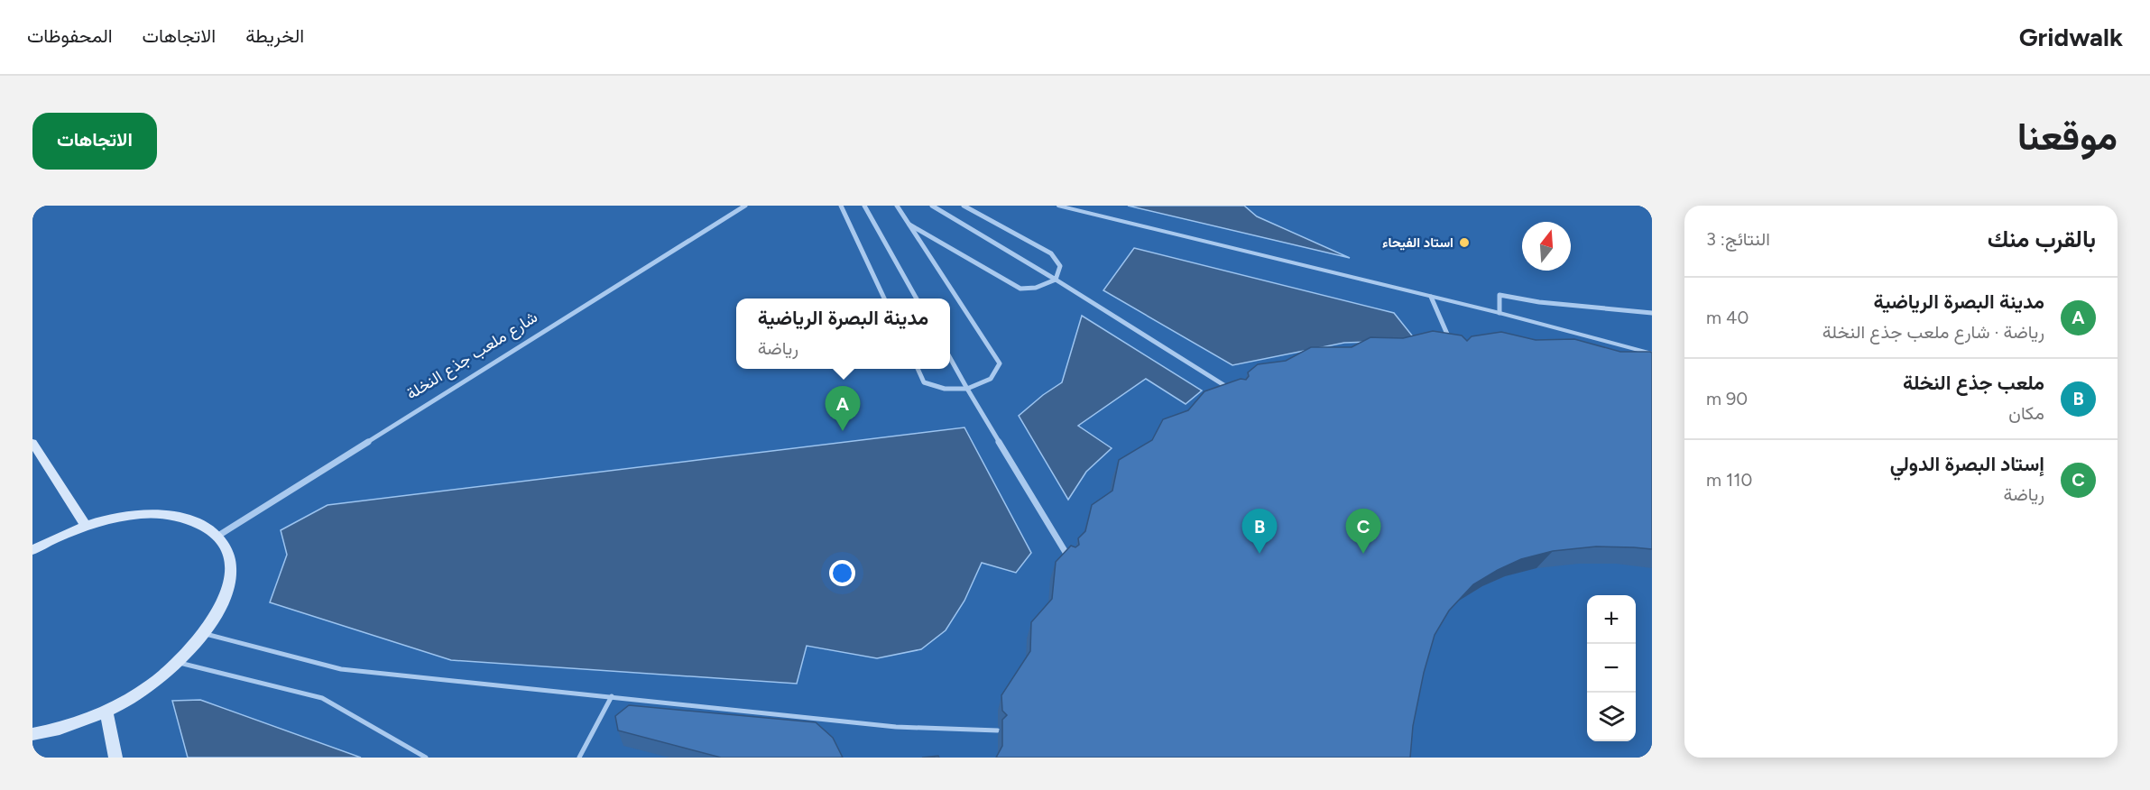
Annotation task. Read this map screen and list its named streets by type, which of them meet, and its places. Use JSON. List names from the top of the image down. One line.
{"streets":{"street":["شارع ملعب جذع النخلة"]},"places":["استاد الفيحاء"],"north":"top","page":{"header":"Gridwalk","nav":["الخريطة","الاتجاهات","المحفوظات"],"title":"موقعنا","buttons":"الاتجاهات","heading":["بالقرب منك","النتائج: 3"],"list":[{"mark":"A","name":"مدينة البصرة الرياضية","note":"رياضة · شارع ملعب جذع النخلة","value":"40 m"},{"mark":"B","name":"ملعب جذع النخلة","note":"مكان","value":"90 m"},{"mark":"C","name":"إستاد البصرة الدولي","note":"رياضة","value":"110 m"}],"popup":["مدينة البصرة الرياضية","رياضة"],"pins":["A","B","C"],"map_buttons":["+","−"]}}
